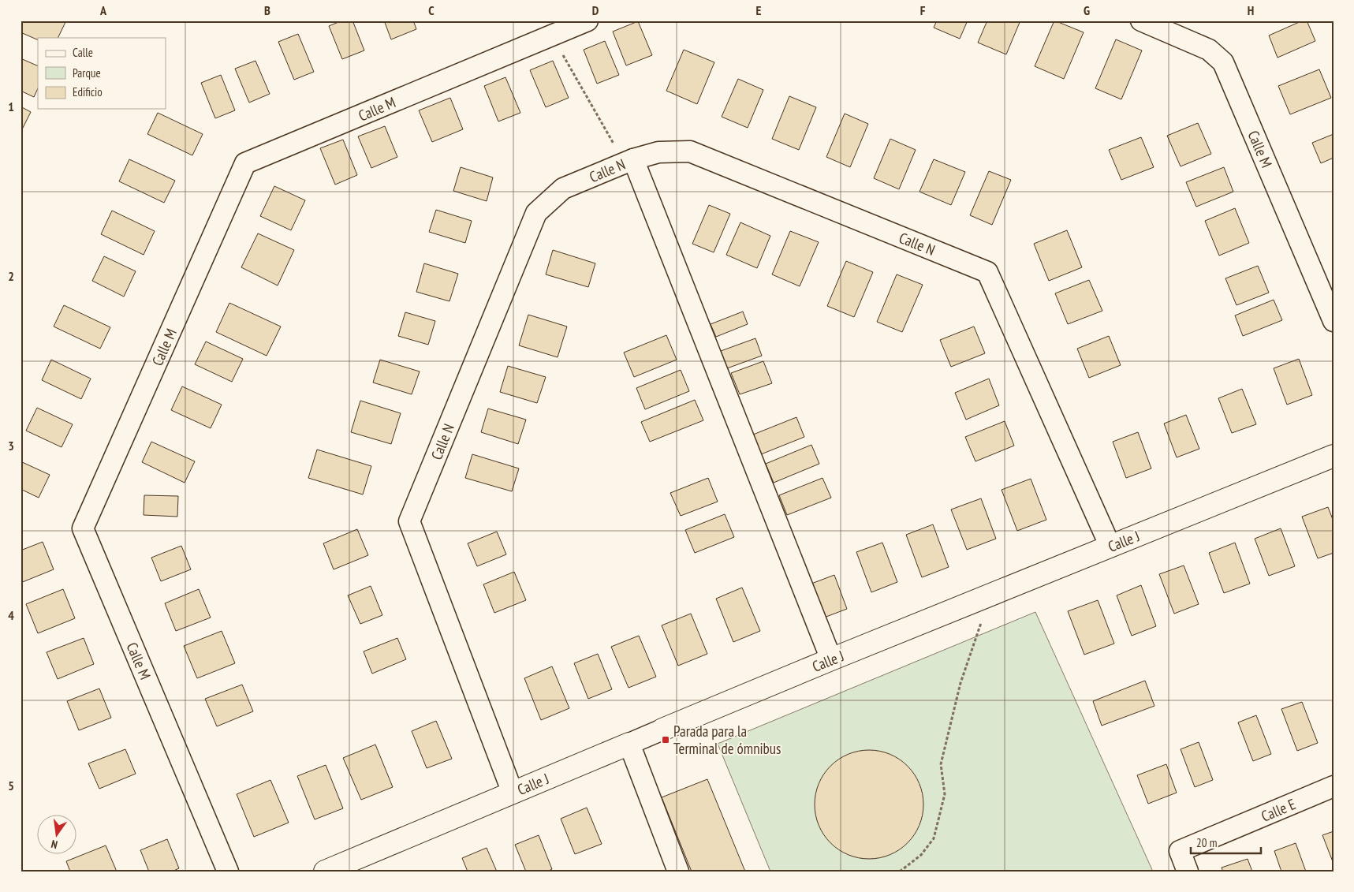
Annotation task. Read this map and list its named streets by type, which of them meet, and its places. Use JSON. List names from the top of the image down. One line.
{"streets":{"street":["Calle M","Calle N","Calle J","Calle E"]},"crossings":[["Calle N","Calle J"]],"places":{"transit":["Parada para la Terminal de ómnibus"]},"legend":["Calle","Parque","Edificio"],"scale_bar":"20 m","north":"bottom","grid":{"columns":["A","B","C","D","E","F","G","H"],"rows":["1","2","3","4","5"]}}
